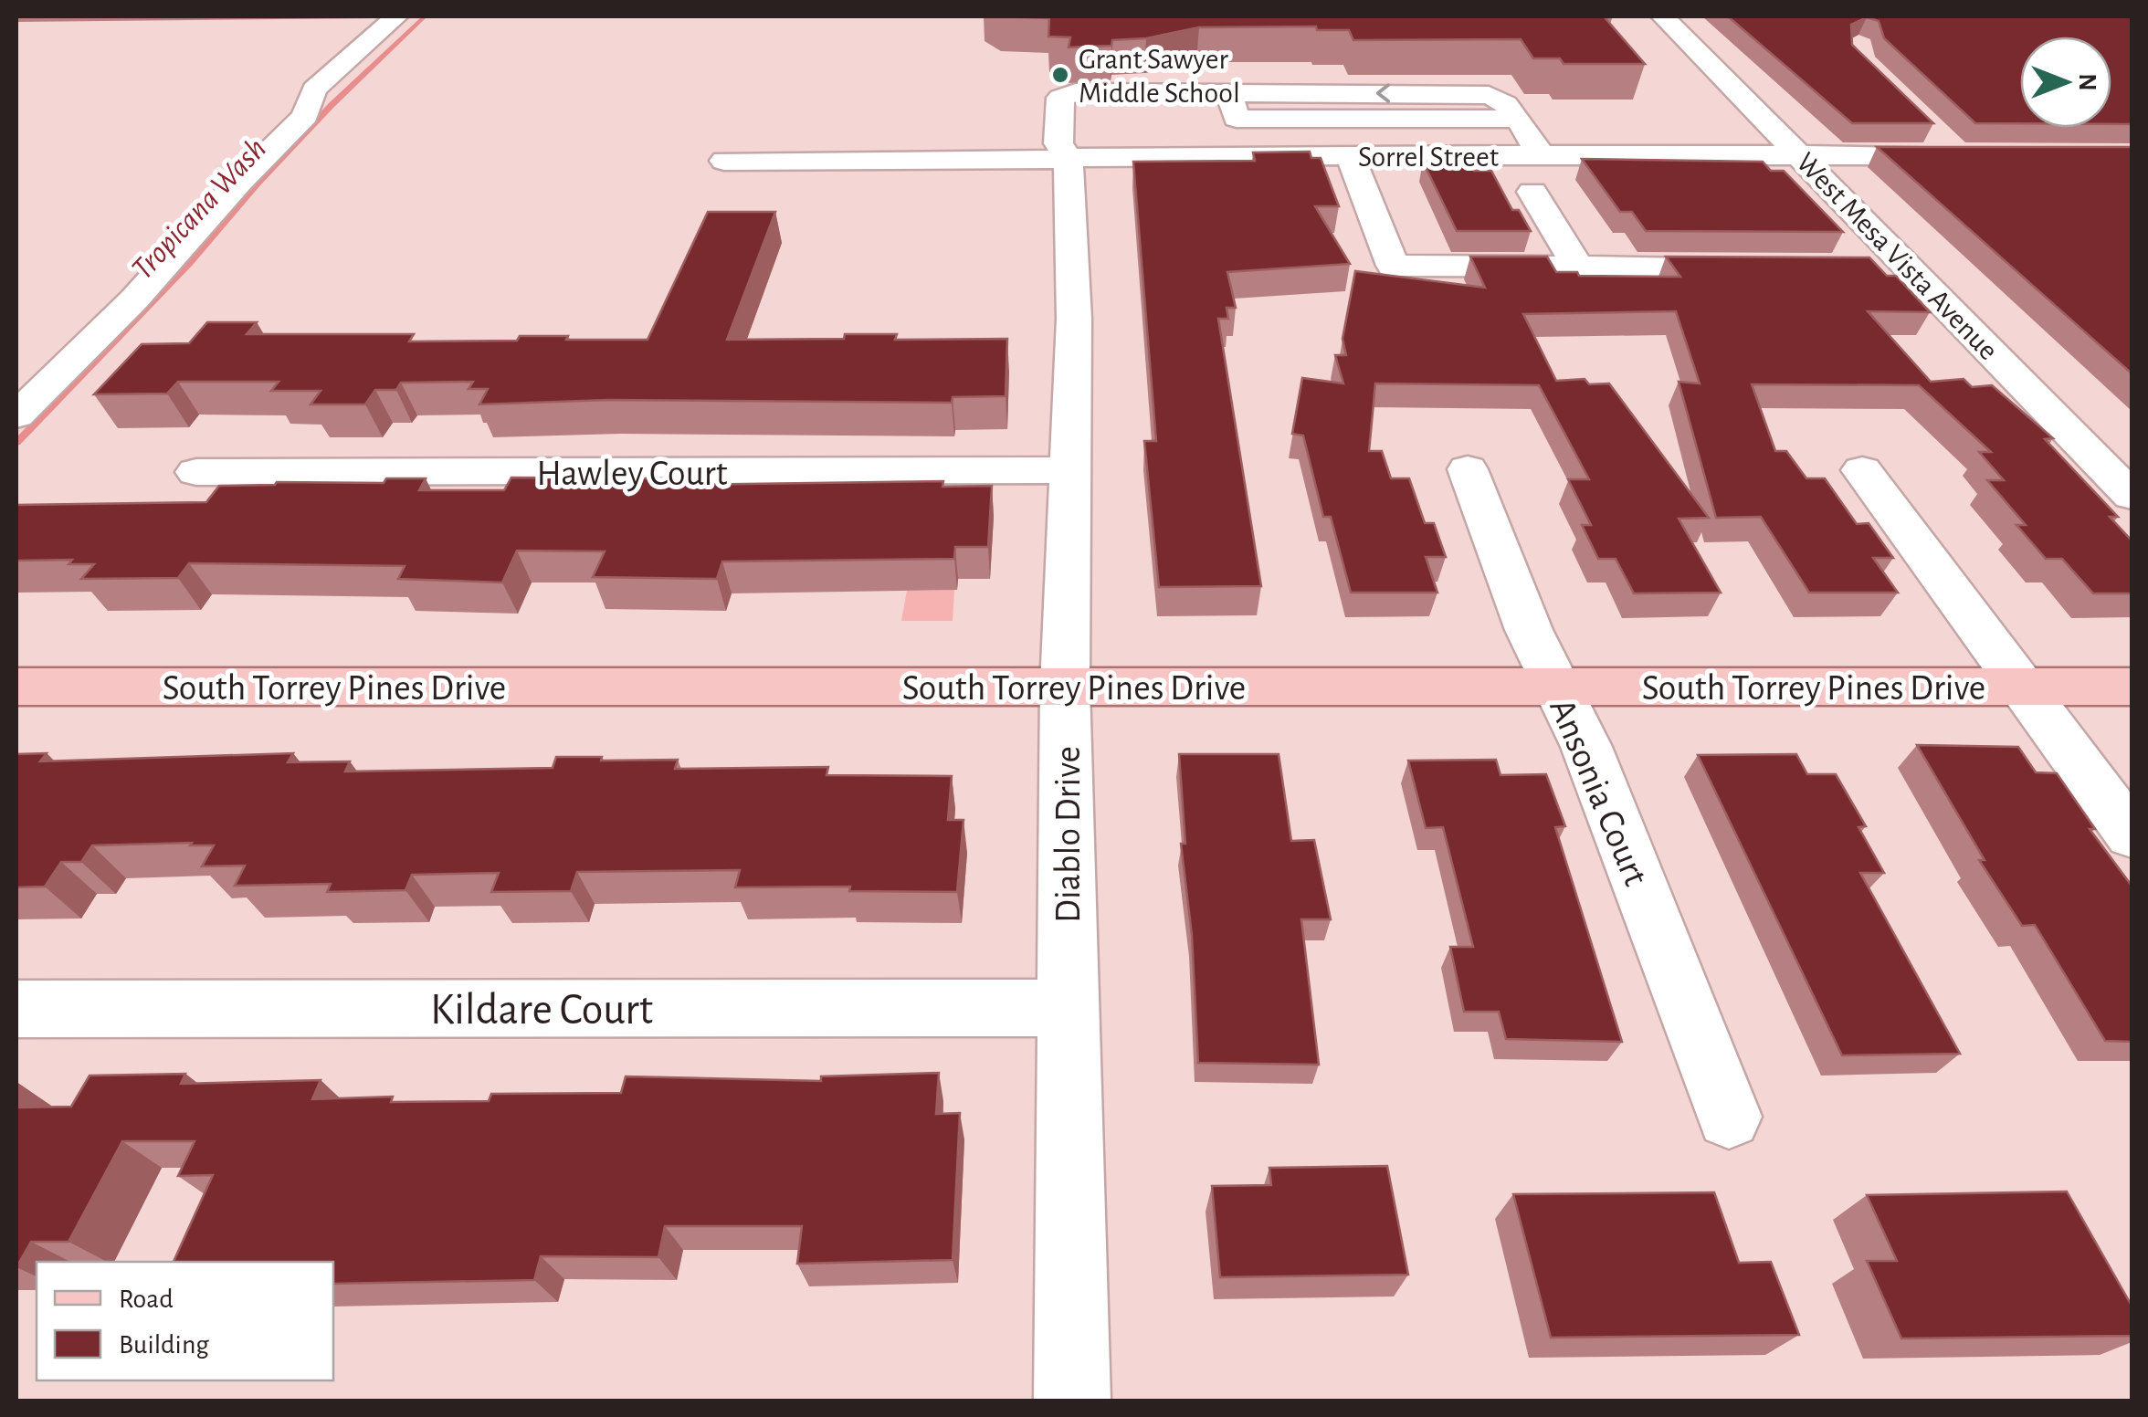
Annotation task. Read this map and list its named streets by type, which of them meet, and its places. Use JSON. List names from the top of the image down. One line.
{"streets":{"main road":["South Torrey Pines Drive"],"street":["Sorrel Street","West Mesa Vista Avenue","Hawley Court","Ansonia Court","Diablo Drive","Kildare Court"]},"crossings":[["Sorrel Street","West Mesa Vista Avenue"],["Sorrel Street","Diablo Drive"],["Hawley Court","Diablo Drive"],["South Torrey Pines Drive","Ansonia Court"],["South Torrey Pines Drive","Diablo Drive"],["Diablo Drive","Kildare Court"]],"water":["Tropicana Wash"],"places":["Grant Sawyer Middle School"],"legend":["Road","Building"],"north":"right"}
